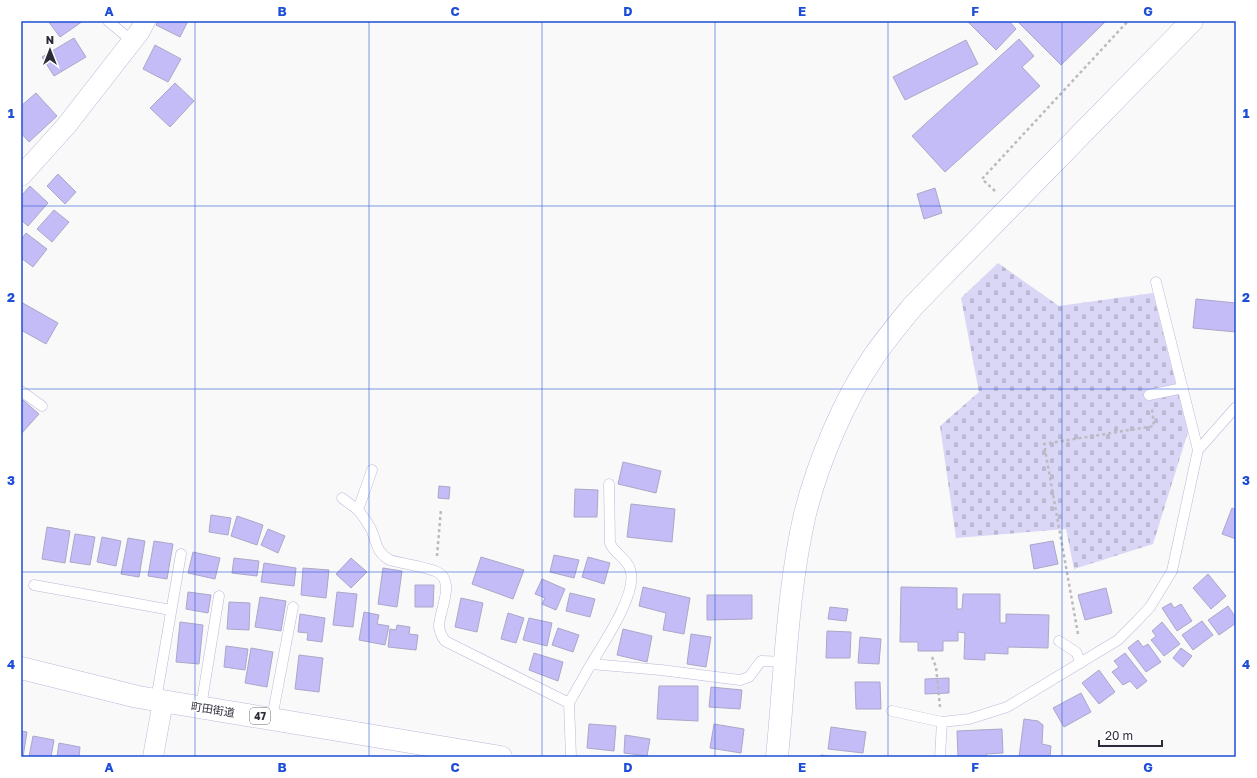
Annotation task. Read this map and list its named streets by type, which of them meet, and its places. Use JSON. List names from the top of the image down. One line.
{"streets":{"street":["町田街道","47"]},"scale_bar":"20 m","north":"top","grid":{"columns":["A","B","C","D","E","F","G"],"rows":["1","2","3","4"]}}
